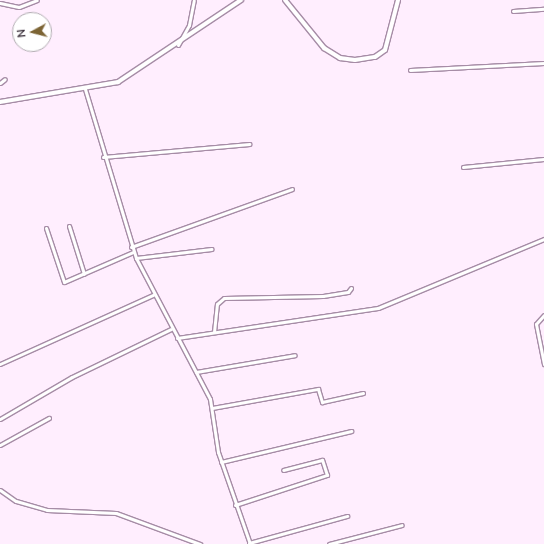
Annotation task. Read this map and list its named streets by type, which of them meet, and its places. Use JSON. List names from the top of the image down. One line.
{"north":"left"}
